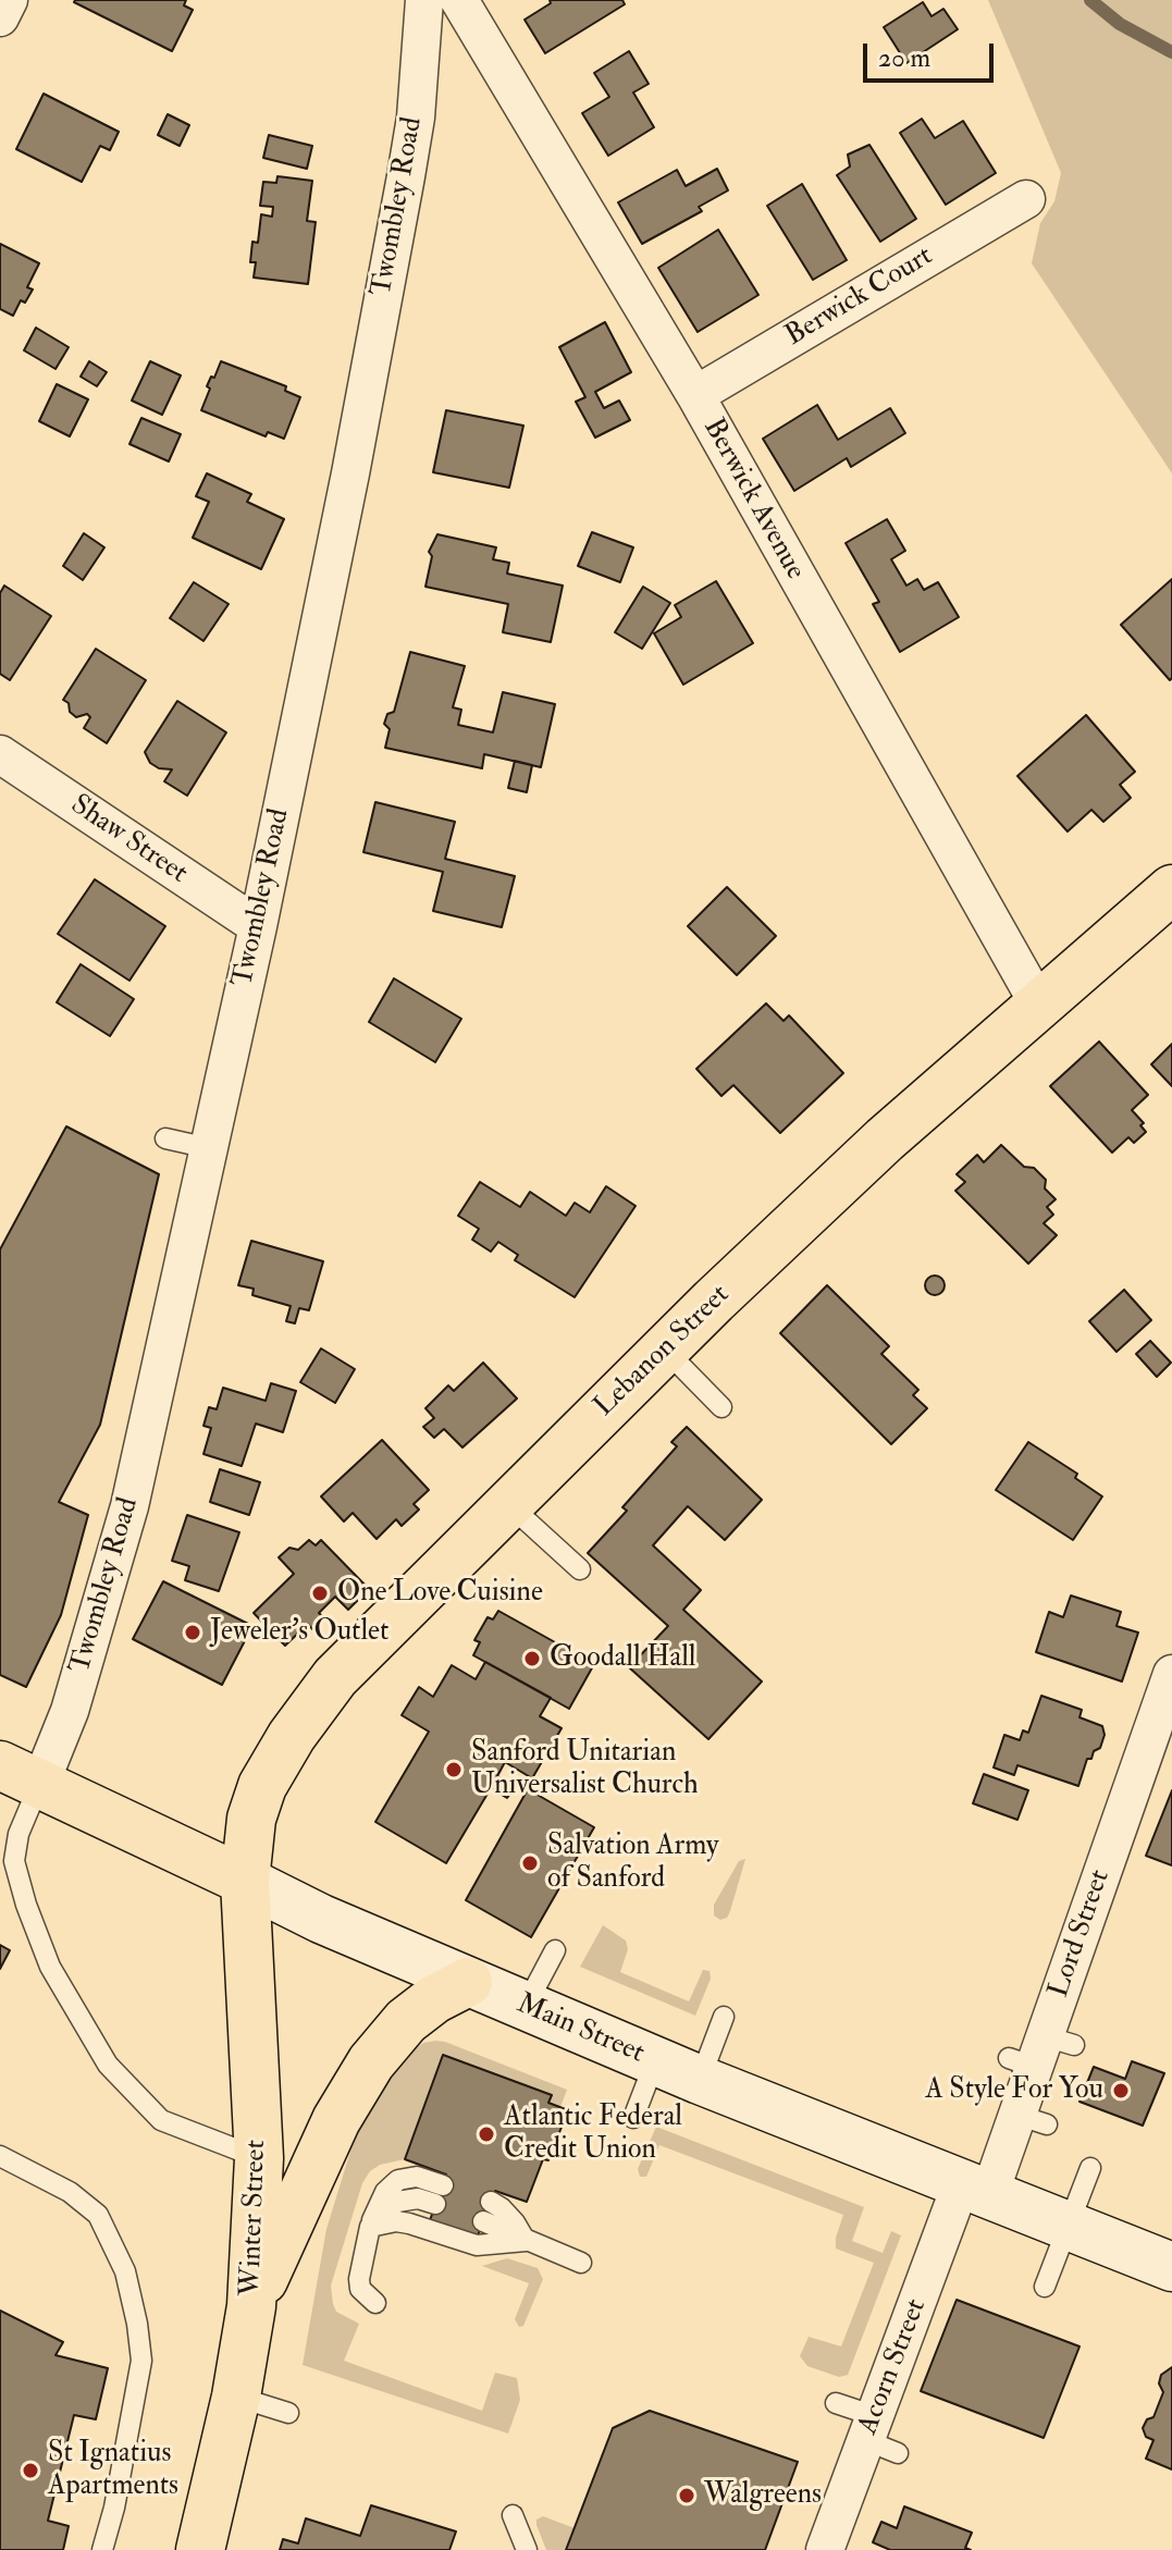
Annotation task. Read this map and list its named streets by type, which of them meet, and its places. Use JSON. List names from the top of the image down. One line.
{"streets":{"highway":["Lebanon Street","Main Street","Winter Street"],"street":["Twombley Road","Berwick Court","Berwick Avenue","Shaw Street","Lord Street","Acorn Street"]},"crossings":[["Twombley Road","Shaw Street"],["Twombley Road","Main Street"],["Berwick Court","Berwick Avenue"],["Berwick Avenue","Lebanon Street"],["Lebanon Street","Main Street"],["Lebanon Street","Winter Street"],["Lord Street","Main Street"],["Lord Street","Acorn Street"],["Main Street","Winter Street"],["Main Street","Acorn Street"]],"places":["One Love Cuisine","Jeweler's Outlet","Goodall Hall","Sanford Unitarian Universalist Church","Salvation Army of Sanford","A Style For You","Atlantic Federal Credit Union","St Ignatius Apartments","Walgreens"],"scale_bar":"20 m"}
